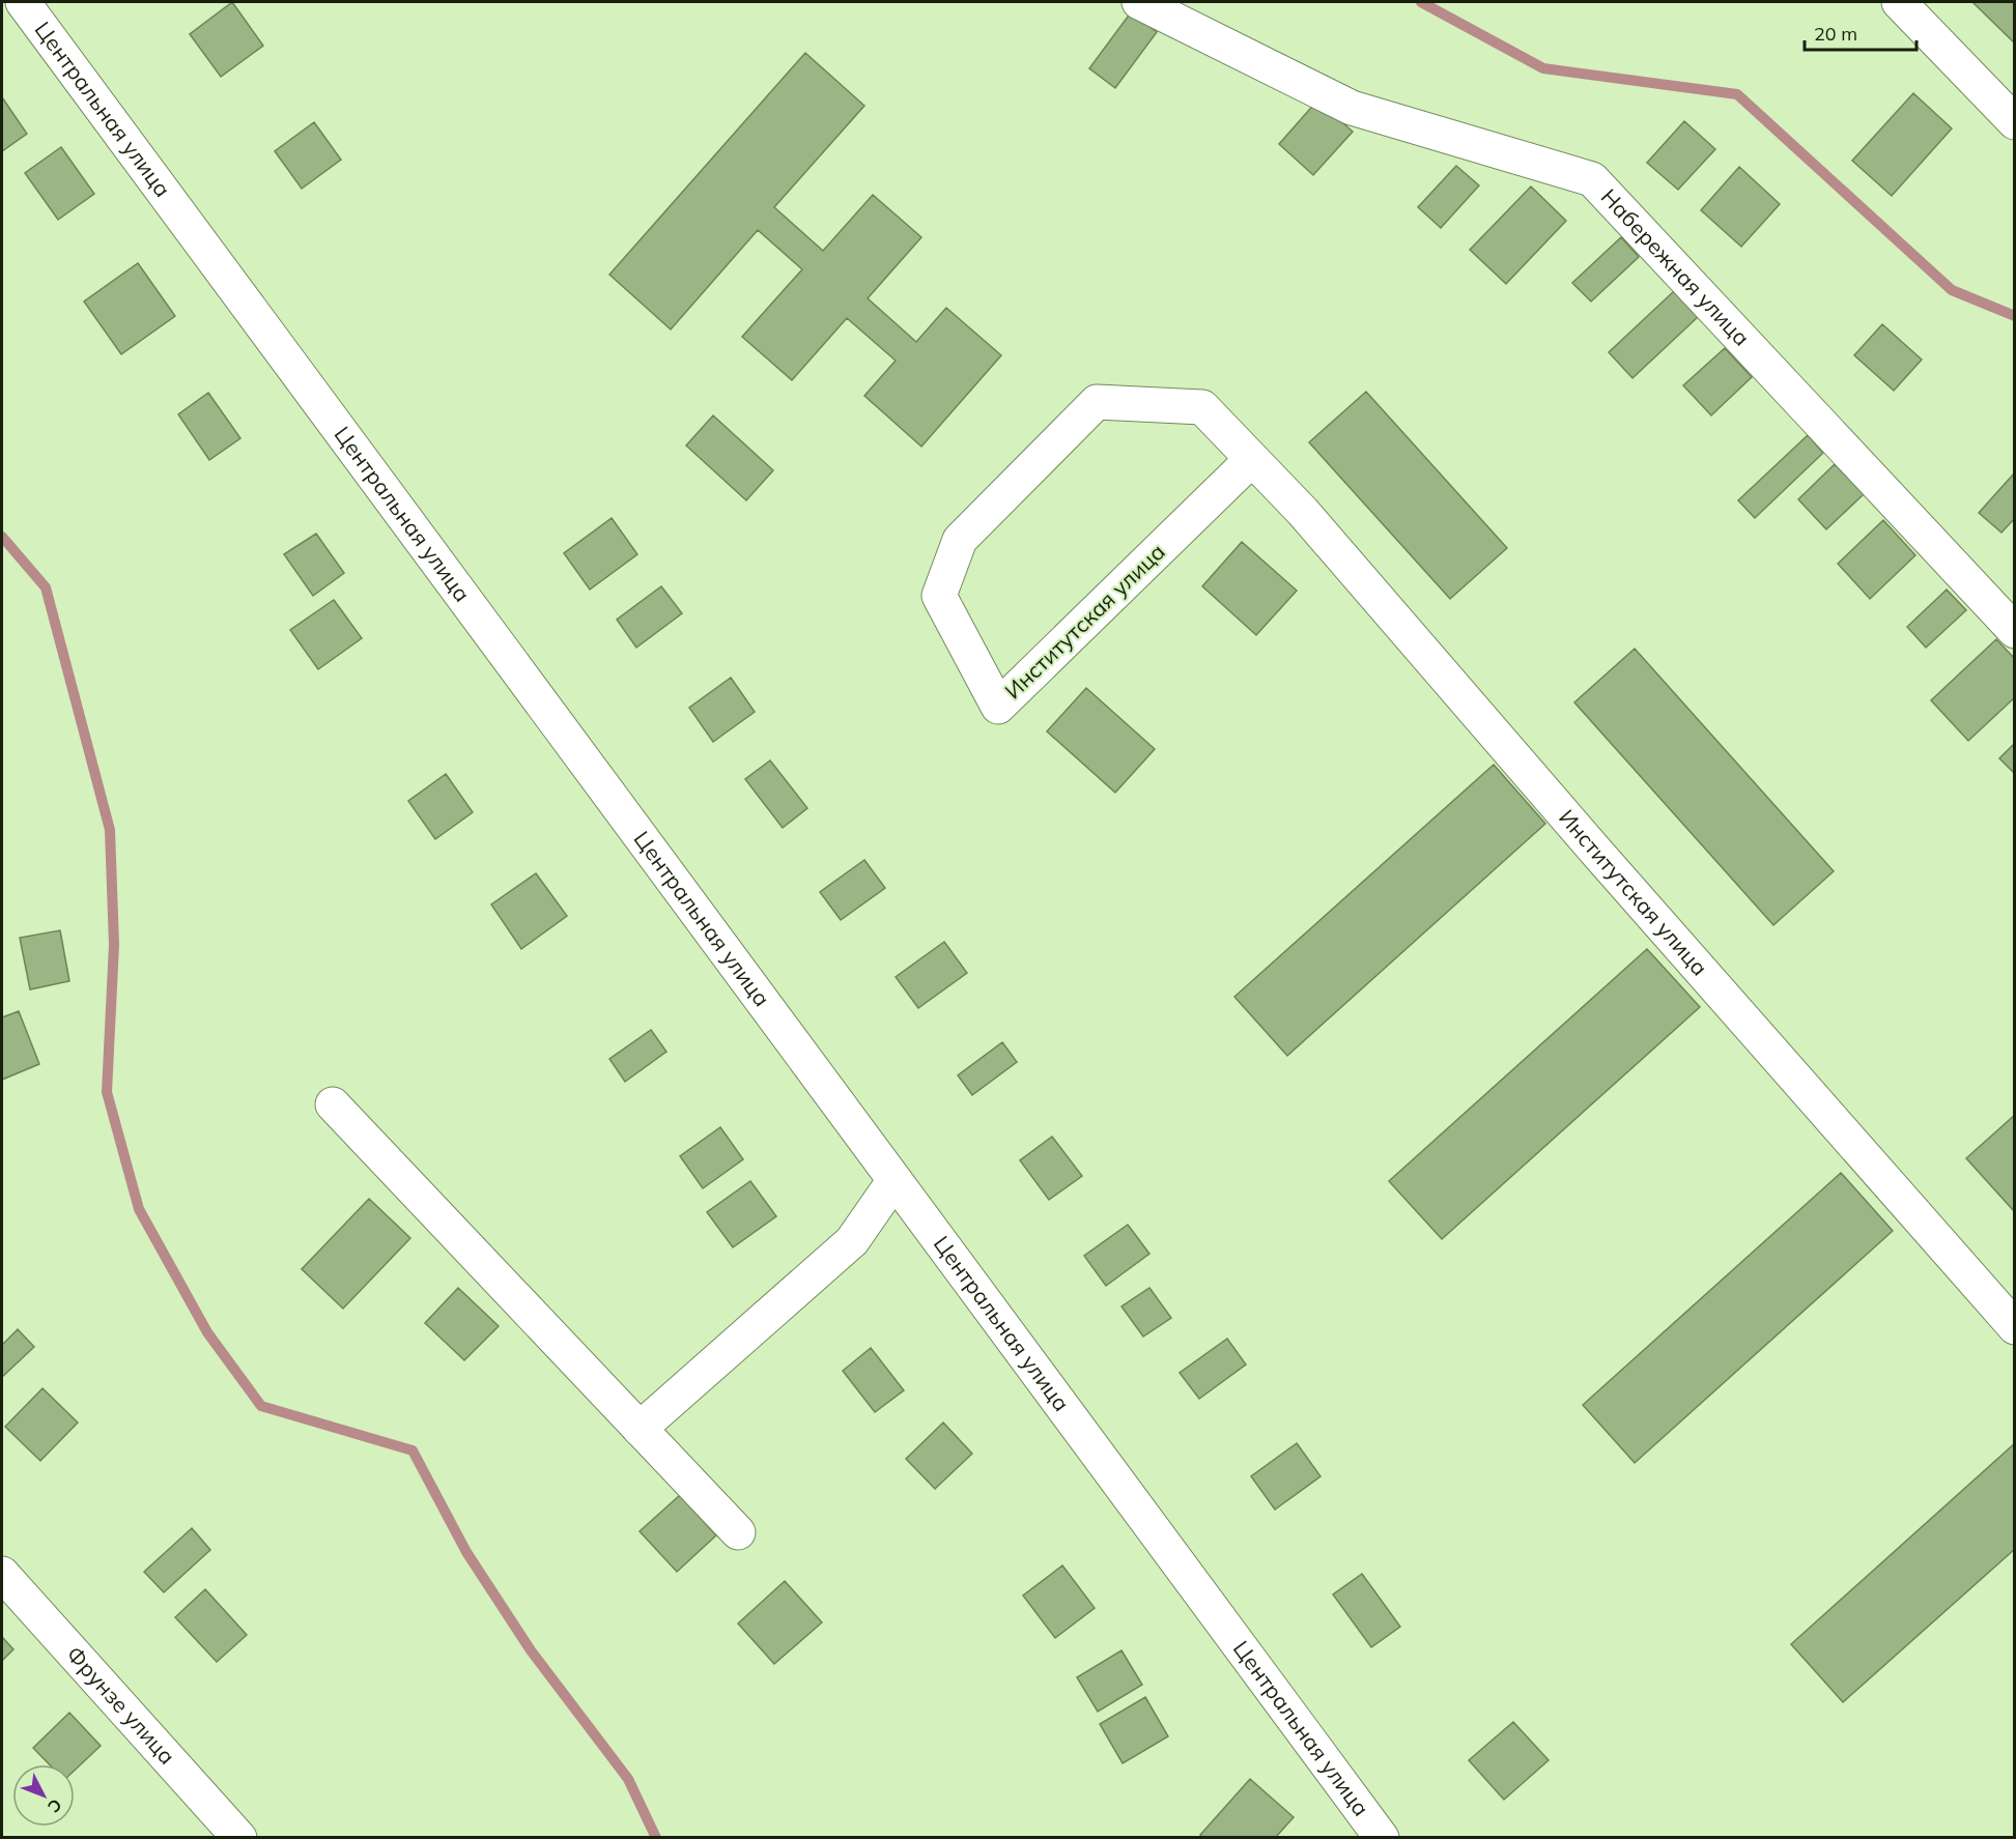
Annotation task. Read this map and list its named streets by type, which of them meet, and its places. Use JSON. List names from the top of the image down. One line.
{"streets":{"street":["Центральная улица","Набережная улица","Институтская улица","Фрунзе улица"]},"scale_bar":"20 m","north":"bottom right"}
